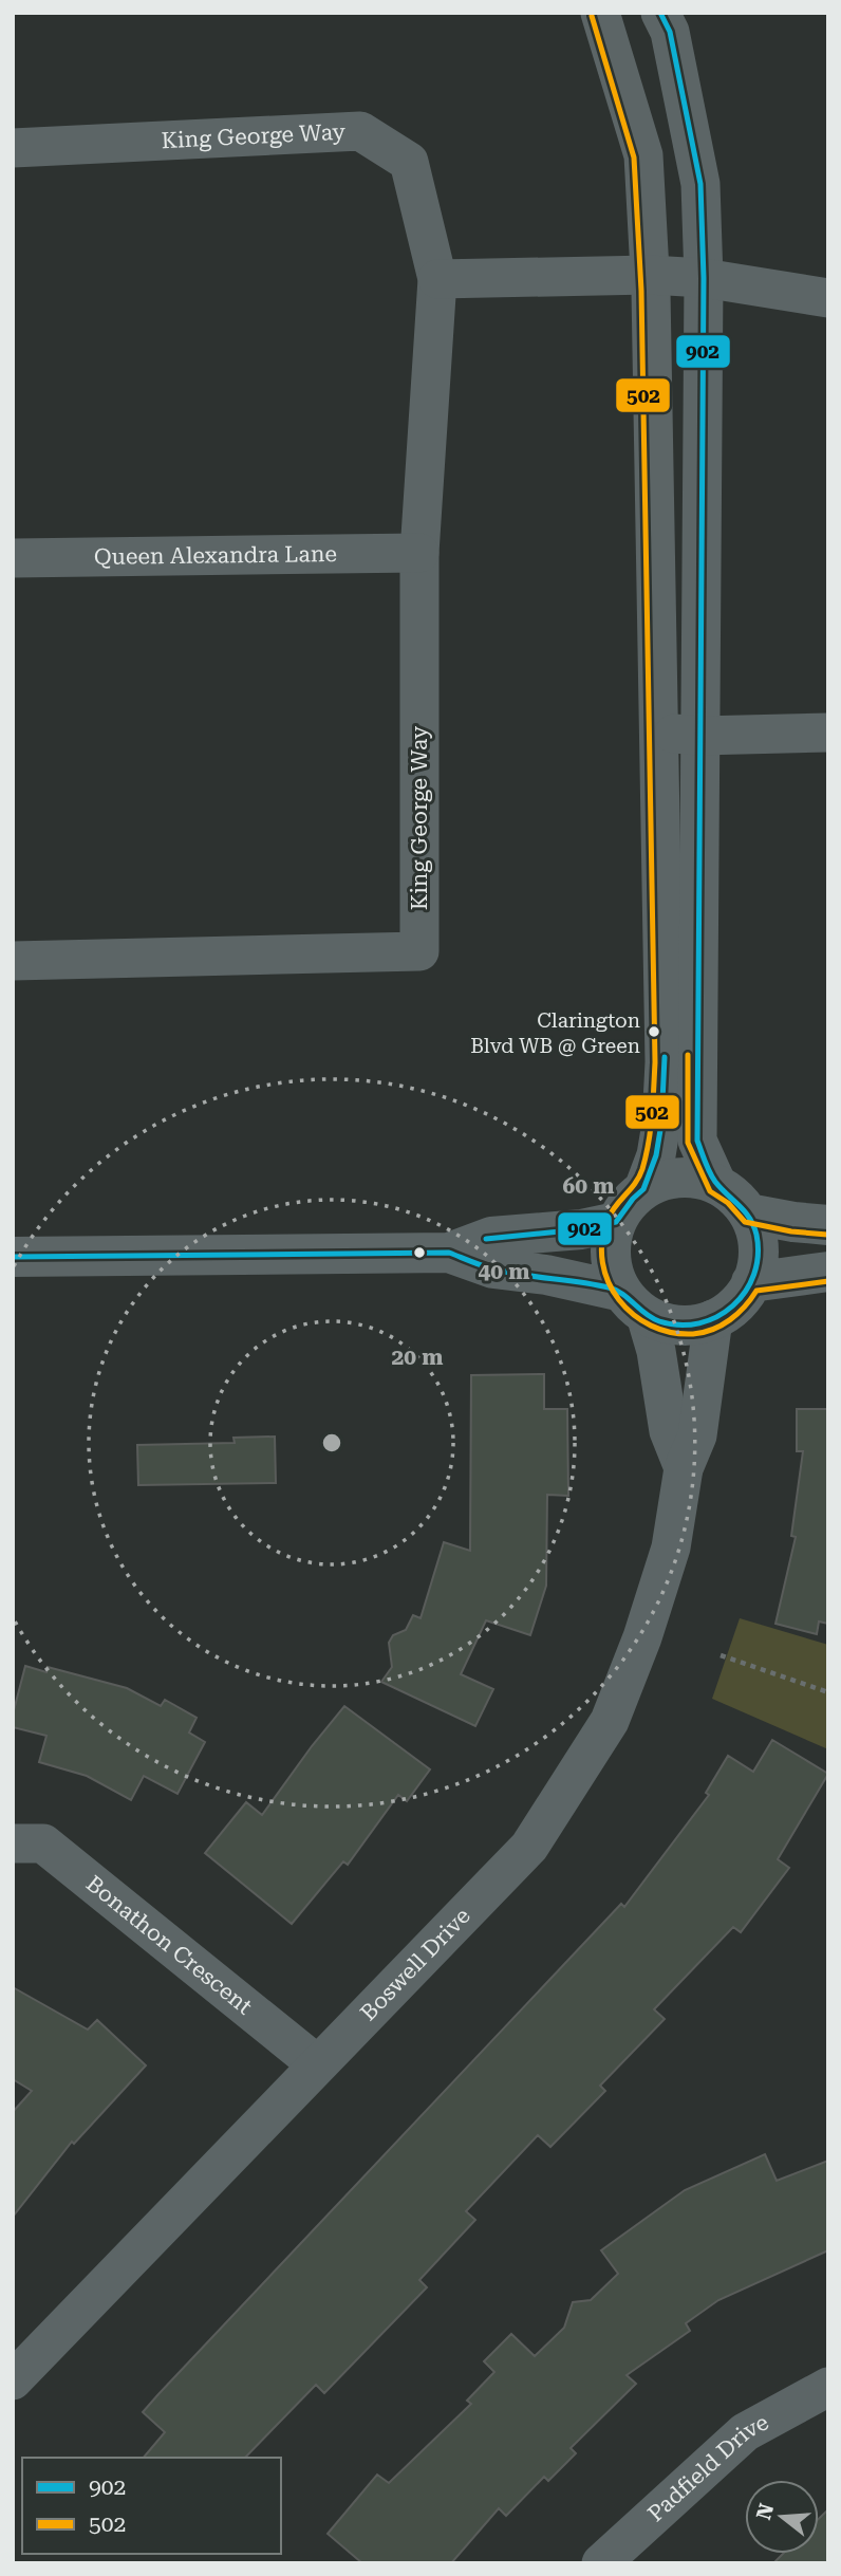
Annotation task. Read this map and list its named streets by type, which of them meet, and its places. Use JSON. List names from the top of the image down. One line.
{"streets":{"street":["King George Way","Queen Alexandra Lane","Bonathon Crescent","Boswell Drive","Padfield Drive"]},"crossings":[["King George Way","Queen Alexandra Lane"],["Bonathon Crescent","Boswell Drive"]],"places":["Clarington Blvd WB @ Green"],"lines":["transit line 902","transit line 502"],"legend":["902","502"],"north":"left","rings":["60 m","40 m","20 m"]}
